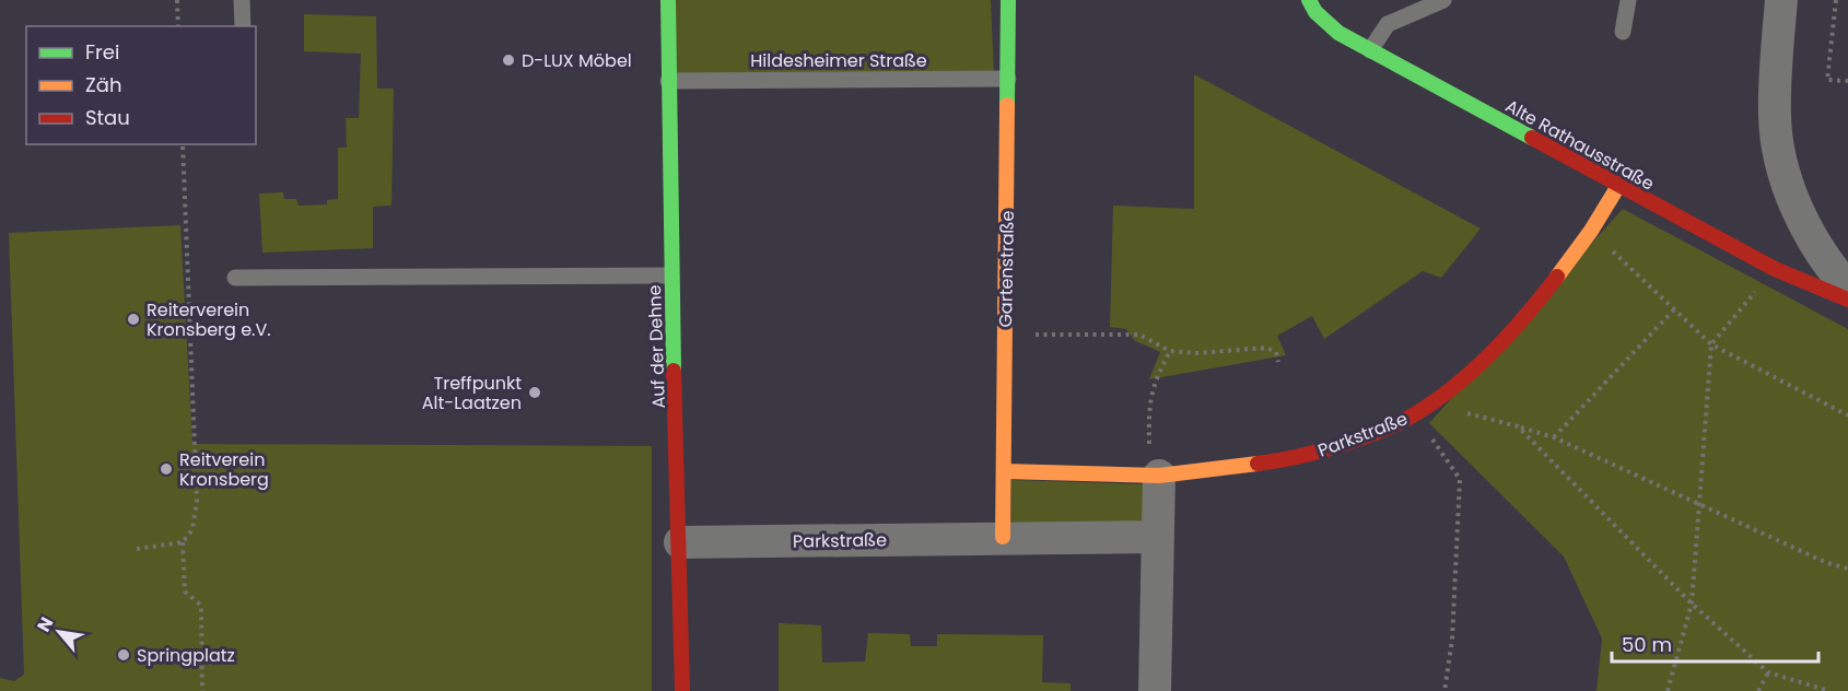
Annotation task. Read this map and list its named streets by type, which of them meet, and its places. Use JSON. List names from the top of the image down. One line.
{"streets":{"street":["Alte Rathausstraße","Gartenstraße","Auf der Dehne","Parkstraße"],"lane":["Hildesheimer Straße"]},"crossings":[["Hildesheimer Straße","Gartenstraße"],["Hildesheimer Straße","Auf der Dehne"],["Alte Rathausstraße","Parkstraße"],["Gartenstraße","Parkstraße"],["Auf der Dehne","Parkstraße"]],"places":["D-LUX Möbel","Reiterverein Kronsberg e.V.","Treffpunkt Alt-Laatzen","Reitverein Kronsberg","Springplatz"],"legend":["Frei","Zäh","Stau"],"scale_bar":"50 m","north":"top left"}
